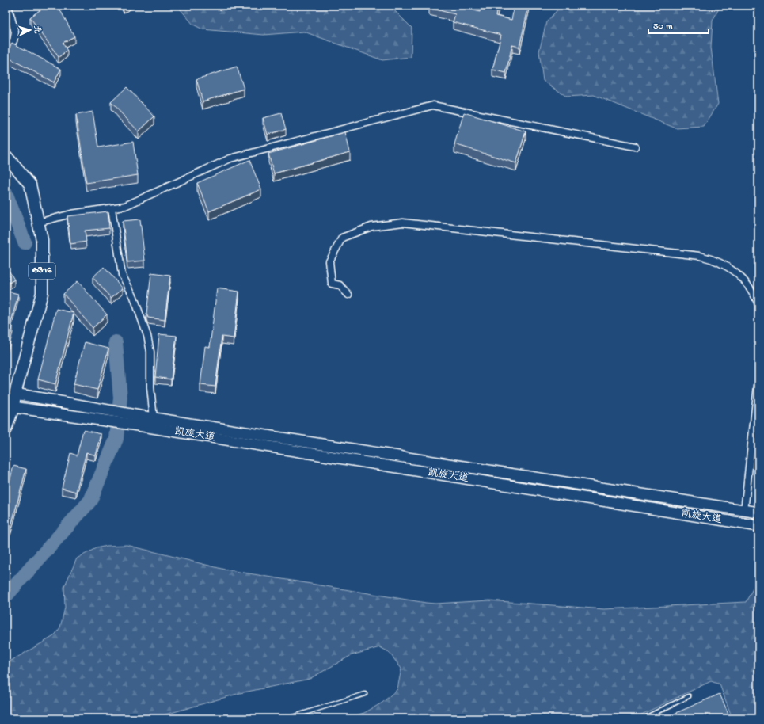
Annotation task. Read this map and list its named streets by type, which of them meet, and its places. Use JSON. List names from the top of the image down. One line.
{"streets":{"highway":["G316"],"main road":["凯旋大道"]},"scale_bar":"50 m","north":"right"}
